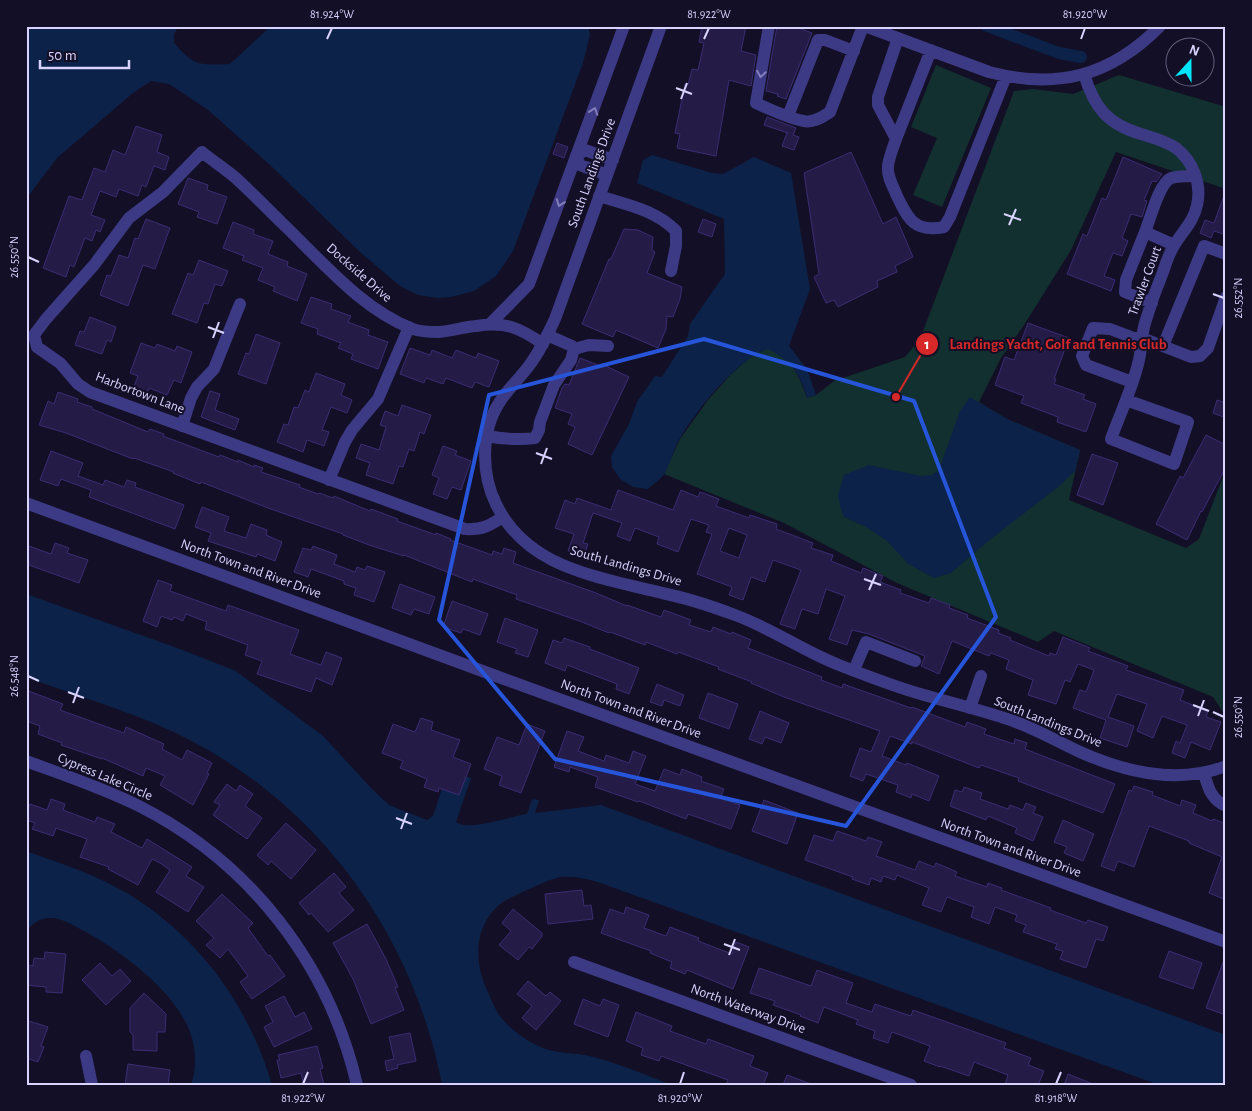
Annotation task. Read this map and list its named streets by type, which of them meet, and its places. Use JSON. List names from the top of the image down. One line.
{"streets":{"street":["South Landings Drive","Dockside Drive","Trawler Court","Harbortown Lane","North Town and River Drive","Cypress Lake Circle","North Waterway Drive"]},"crossings":[["South Landings Drive","Dockside Drive"],["South Landings Drive","Harbortown Lane"],["Dockside Drive","Harbortown Lane"]],"places":["Landings Yacht, Golf and Tennis Club"],"scale_bar":"50 m","north":"top","coordinates":["81.924°W","81.922°W","81.920°W","26.550°N","26.552°N","26.548°N","81.918°W"]}
